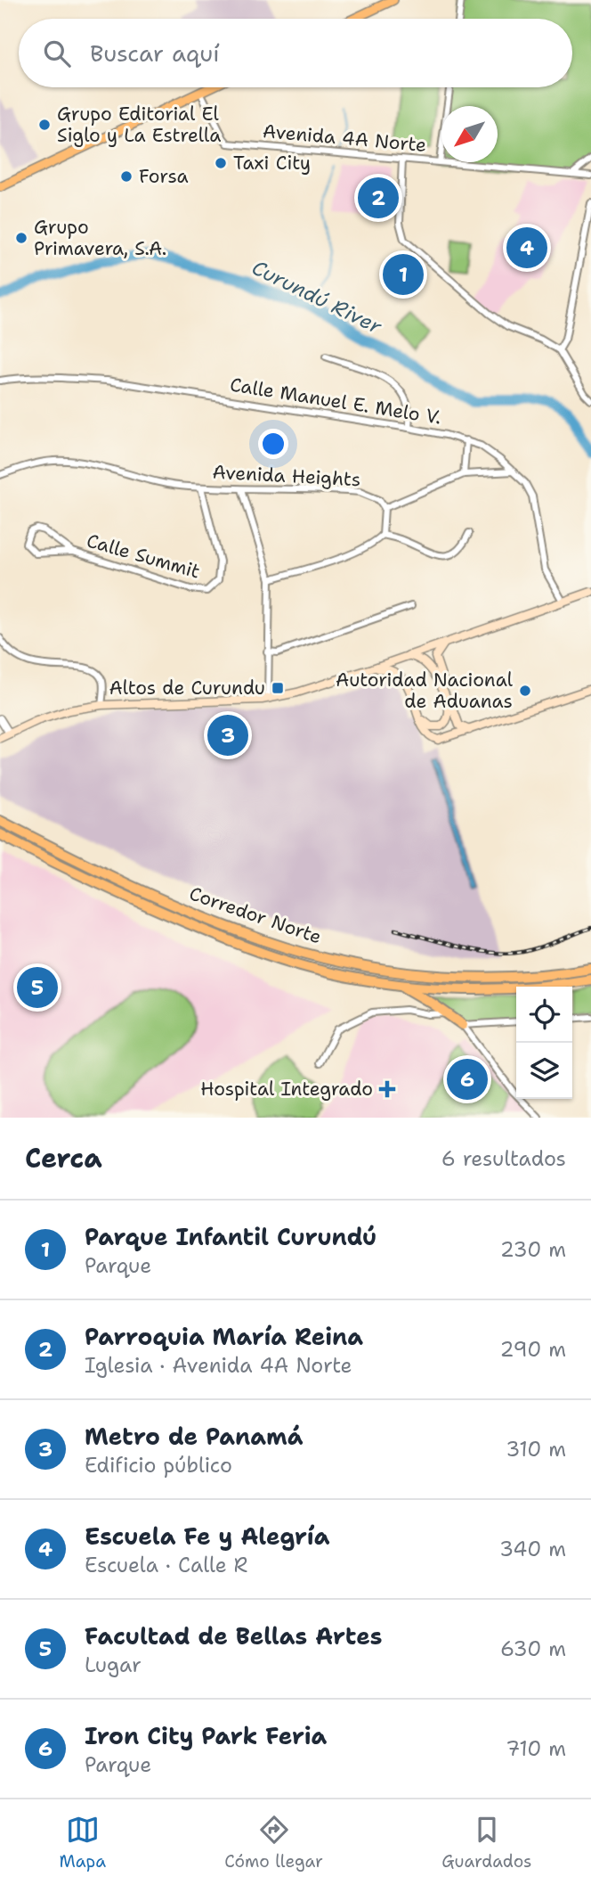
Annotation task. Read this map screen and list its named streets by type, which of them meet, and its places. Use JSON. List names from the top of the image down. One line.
{"streets":{"highway":["Corredor Norte"],"street":["Avenida 4A Norte","Calle Manuel E. Melo V.","Avenida Heights","Calle Summit"]},"crossings":[["Avenida Heights","Calle Summit"]],"water":["Curundú River"],"places":{"other":["Grupo Editorial El Siglo y La Estrella","Taxi City","Forsa","Grupo Primavera, S.A.","Autoridad Nacional de Aduanas"],"transit":["Altos de Curundu"],"health":["Hospital Integrado"]},"north":"bottom left","page":{"search":"Buscar aquí","pins":["2","4","1","3","5","6"],"heading":["Cerca","6 resultados"],"list":[{"mark":"1","name":"Parque Infantil Curundú","note":"Parque","value":"230 m"},{"mark":"2","name":"Parroquia María Reina","note":"Iglesia · Avenida 4A Norte","value":"290 m"},{"mark":"3","name":"Metro de Panamá","note":"Edificio público","value":"310 m"},{"mark":"4","name":"Escuela Fe y Alegría","note":"Escuela · Calle R","value":"340 m"},{"mark":"5","name":"Facultad de Bellas Artes","note":"Lugar","value":"630 m"},{"mark":"6","name":"Iron City Park Feria","note":"Parque","value":"710 m"}],"nav":["Mapa","Cómo llegar","Guardados"]}}
